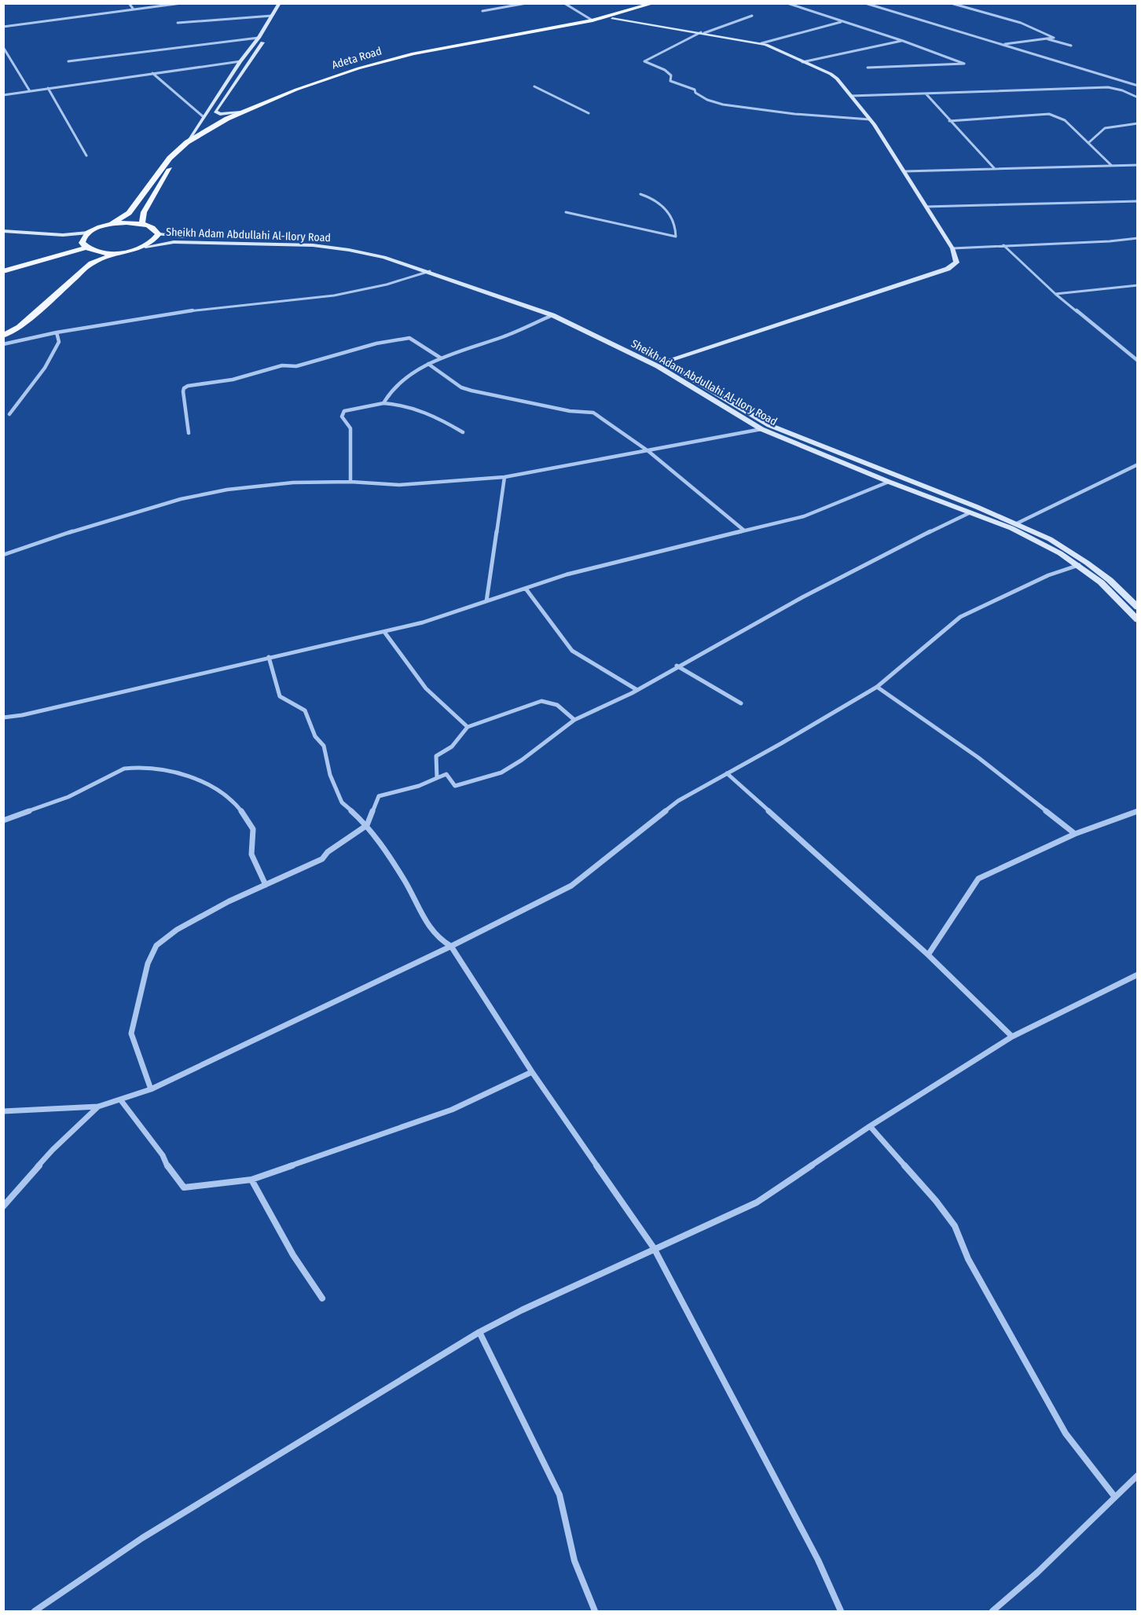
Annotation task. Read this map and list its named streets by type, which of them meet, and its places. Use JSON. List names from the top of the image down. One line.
{"streets":{"main road":["Adeta Road"],"street":["Sheikh Adam Abdullahi Al-Ilory Road"]}}
